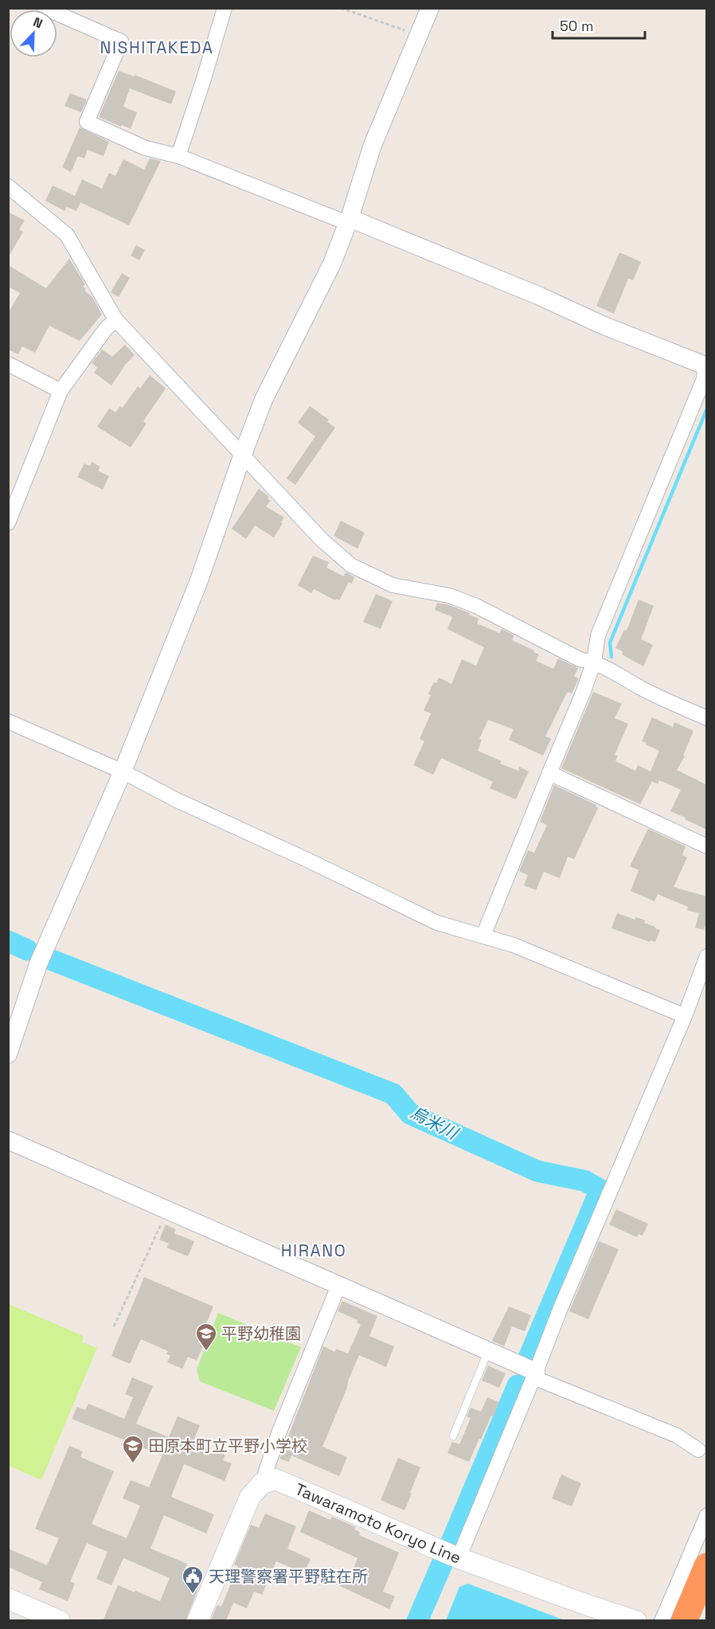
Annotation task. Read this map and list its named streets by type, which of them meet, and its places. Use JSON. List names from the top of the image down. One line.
{"streets":{"main road":["Tawaramoto Koryo Line"]},"districts":["NISHITAKEDA","HIRANO"],"water":["烏米川"],"places":{"school or university":["平野幼稚園","田原本町立平野小学校"],"public building":["天理警察署平野駐在所"]},"scale_bar":"50 m","north":"top right"}
